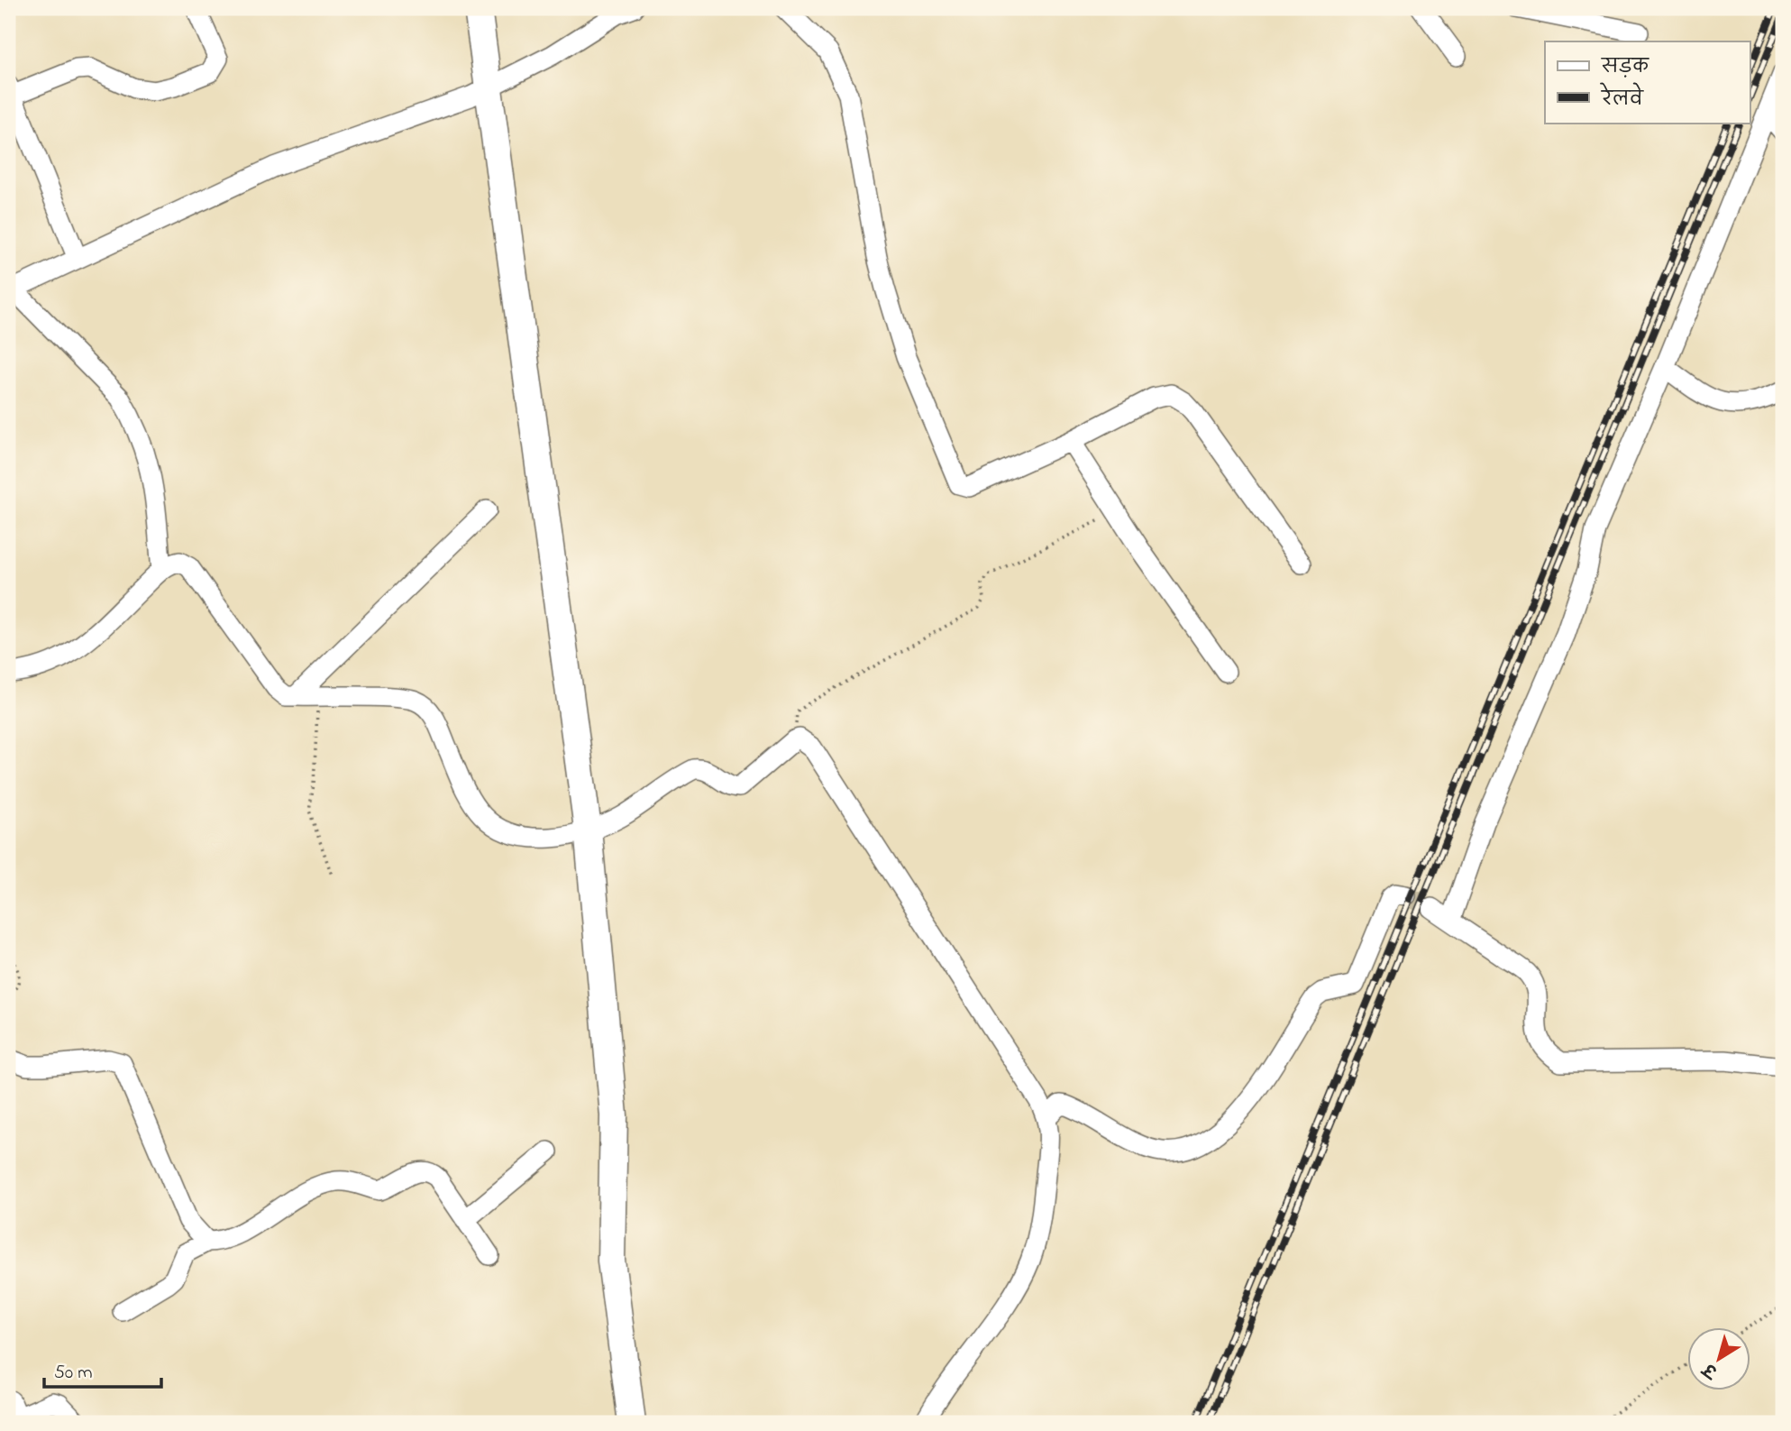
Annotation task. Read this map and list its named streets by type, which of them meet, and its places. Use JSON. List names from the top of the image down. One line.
{"legend":["सड़क","रेलवे"],"scale_bar":"50 m","north":"bottom left"}
